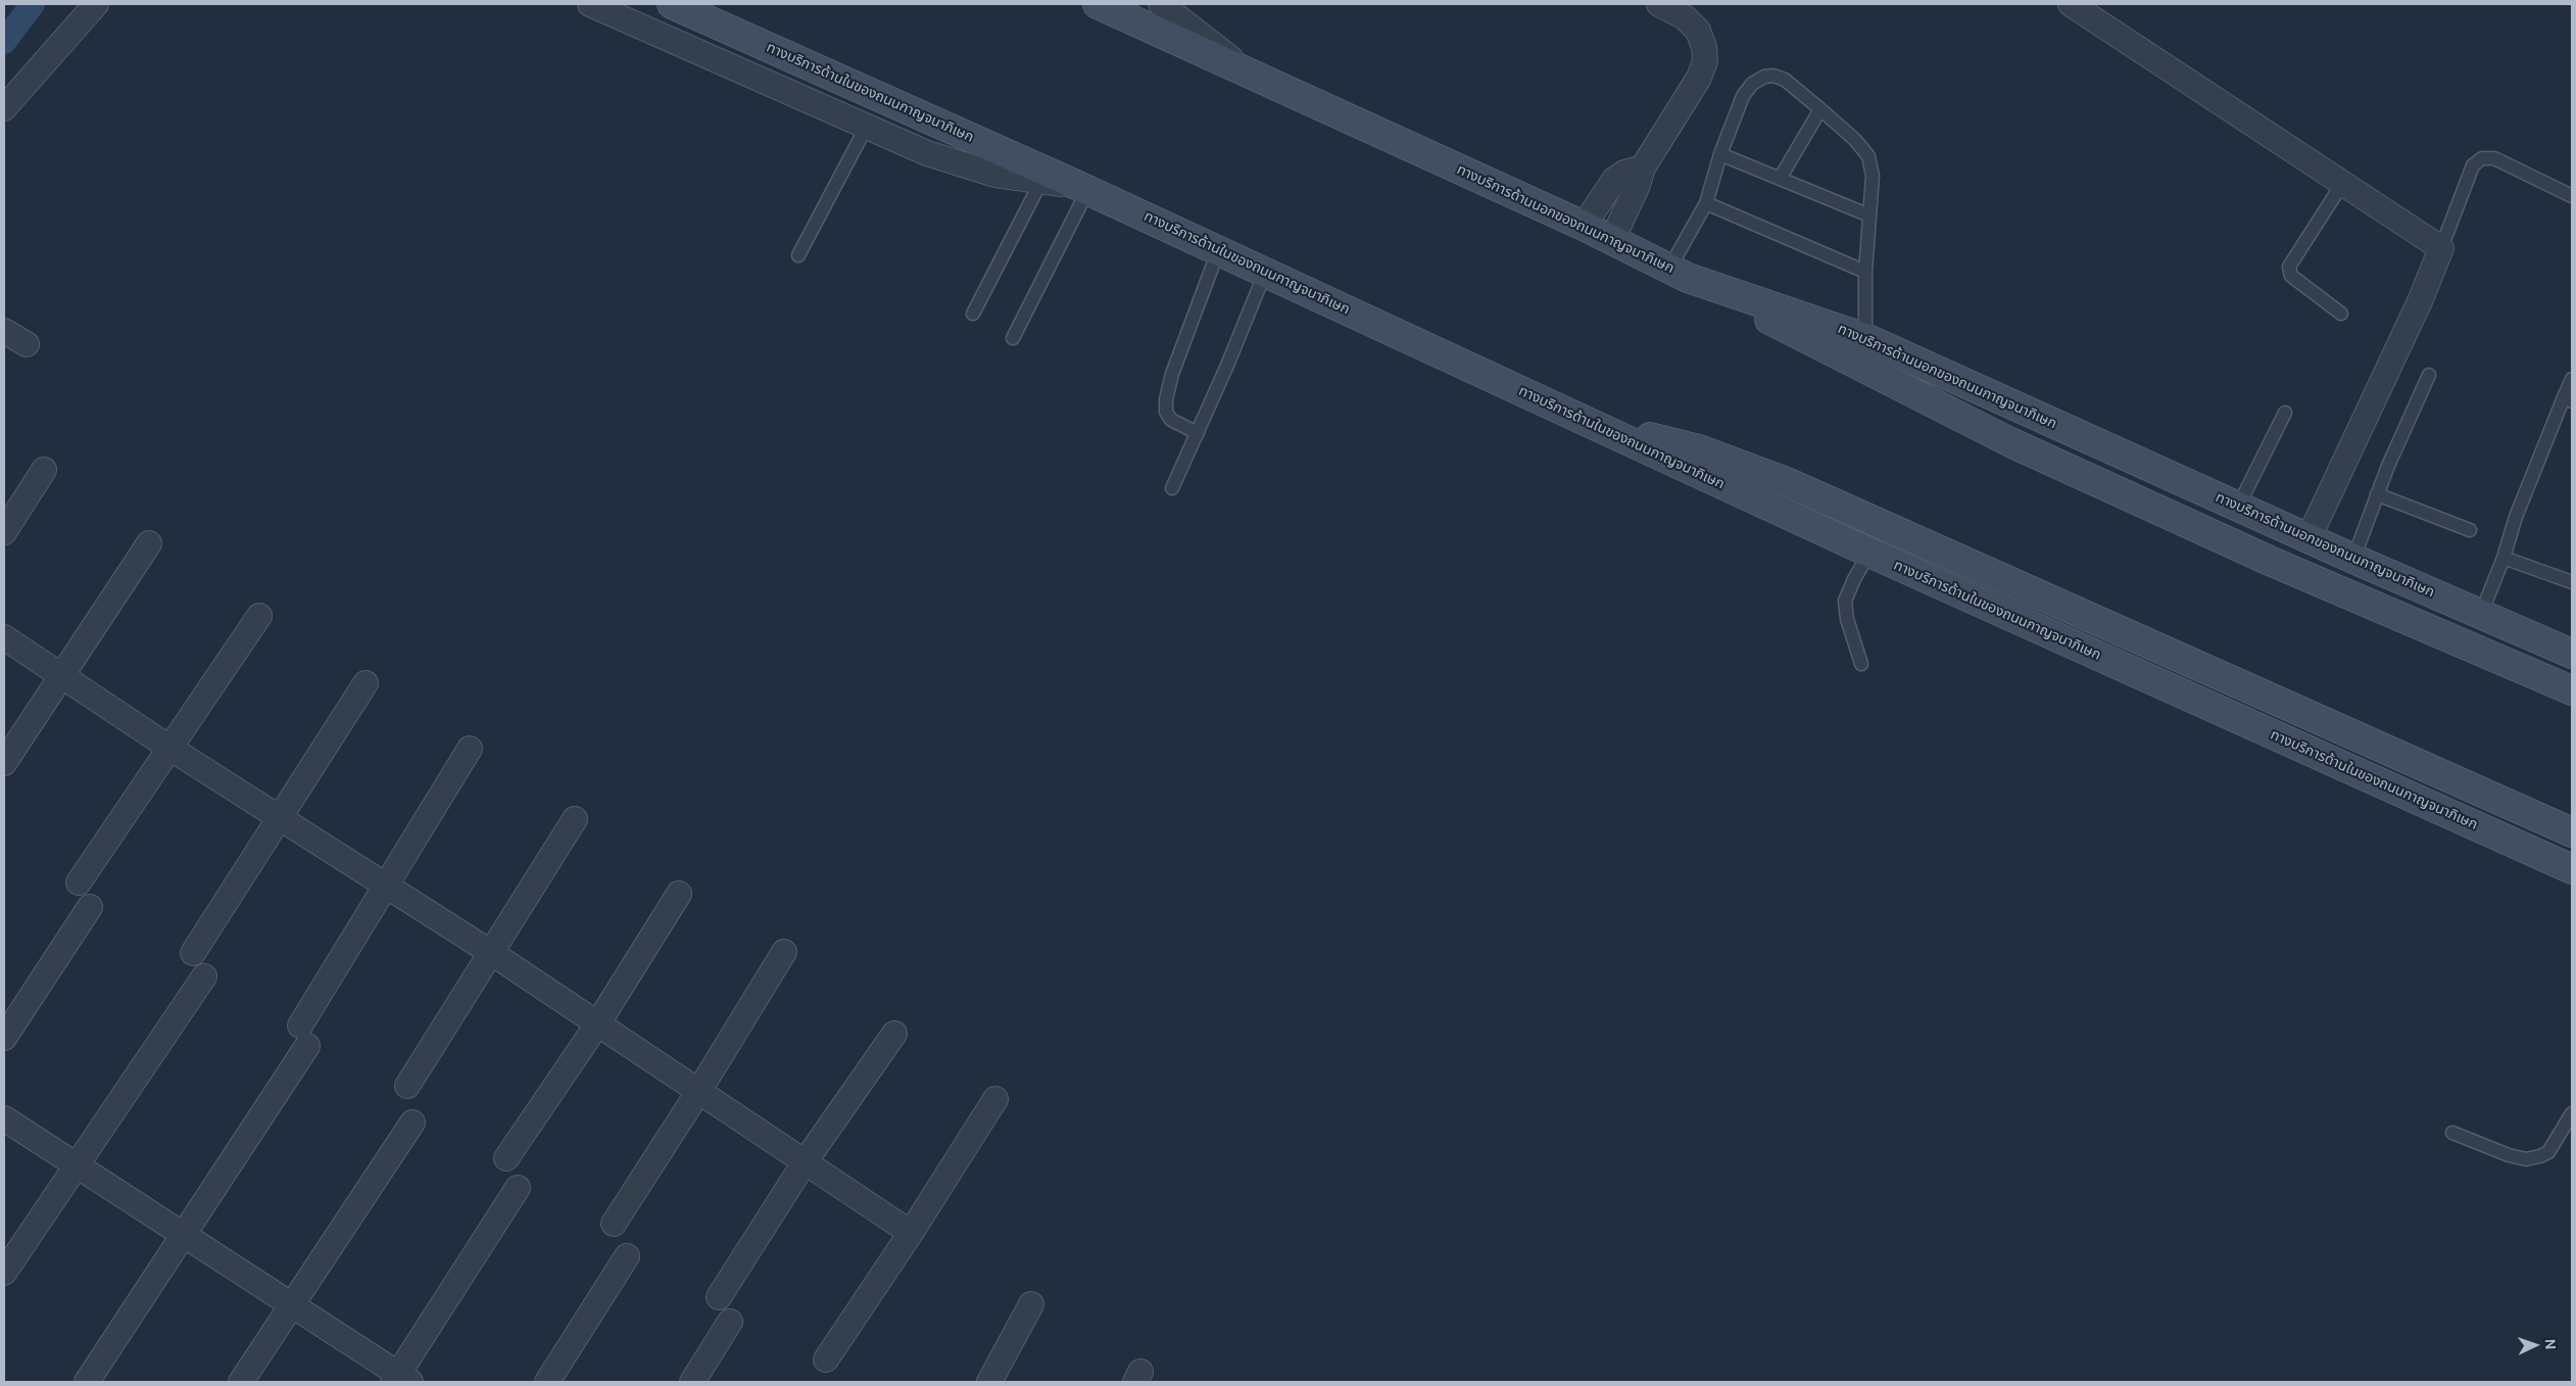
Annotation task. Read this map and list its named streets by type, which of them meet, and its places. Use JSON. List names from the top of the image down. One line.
{"streets":{"main road":["ทางบริการด้านในของถนนกาญจนาภิเษก","ทางบริการด้านนอกของถนนกาญจนาภิเษก"]},"north":"right"}
